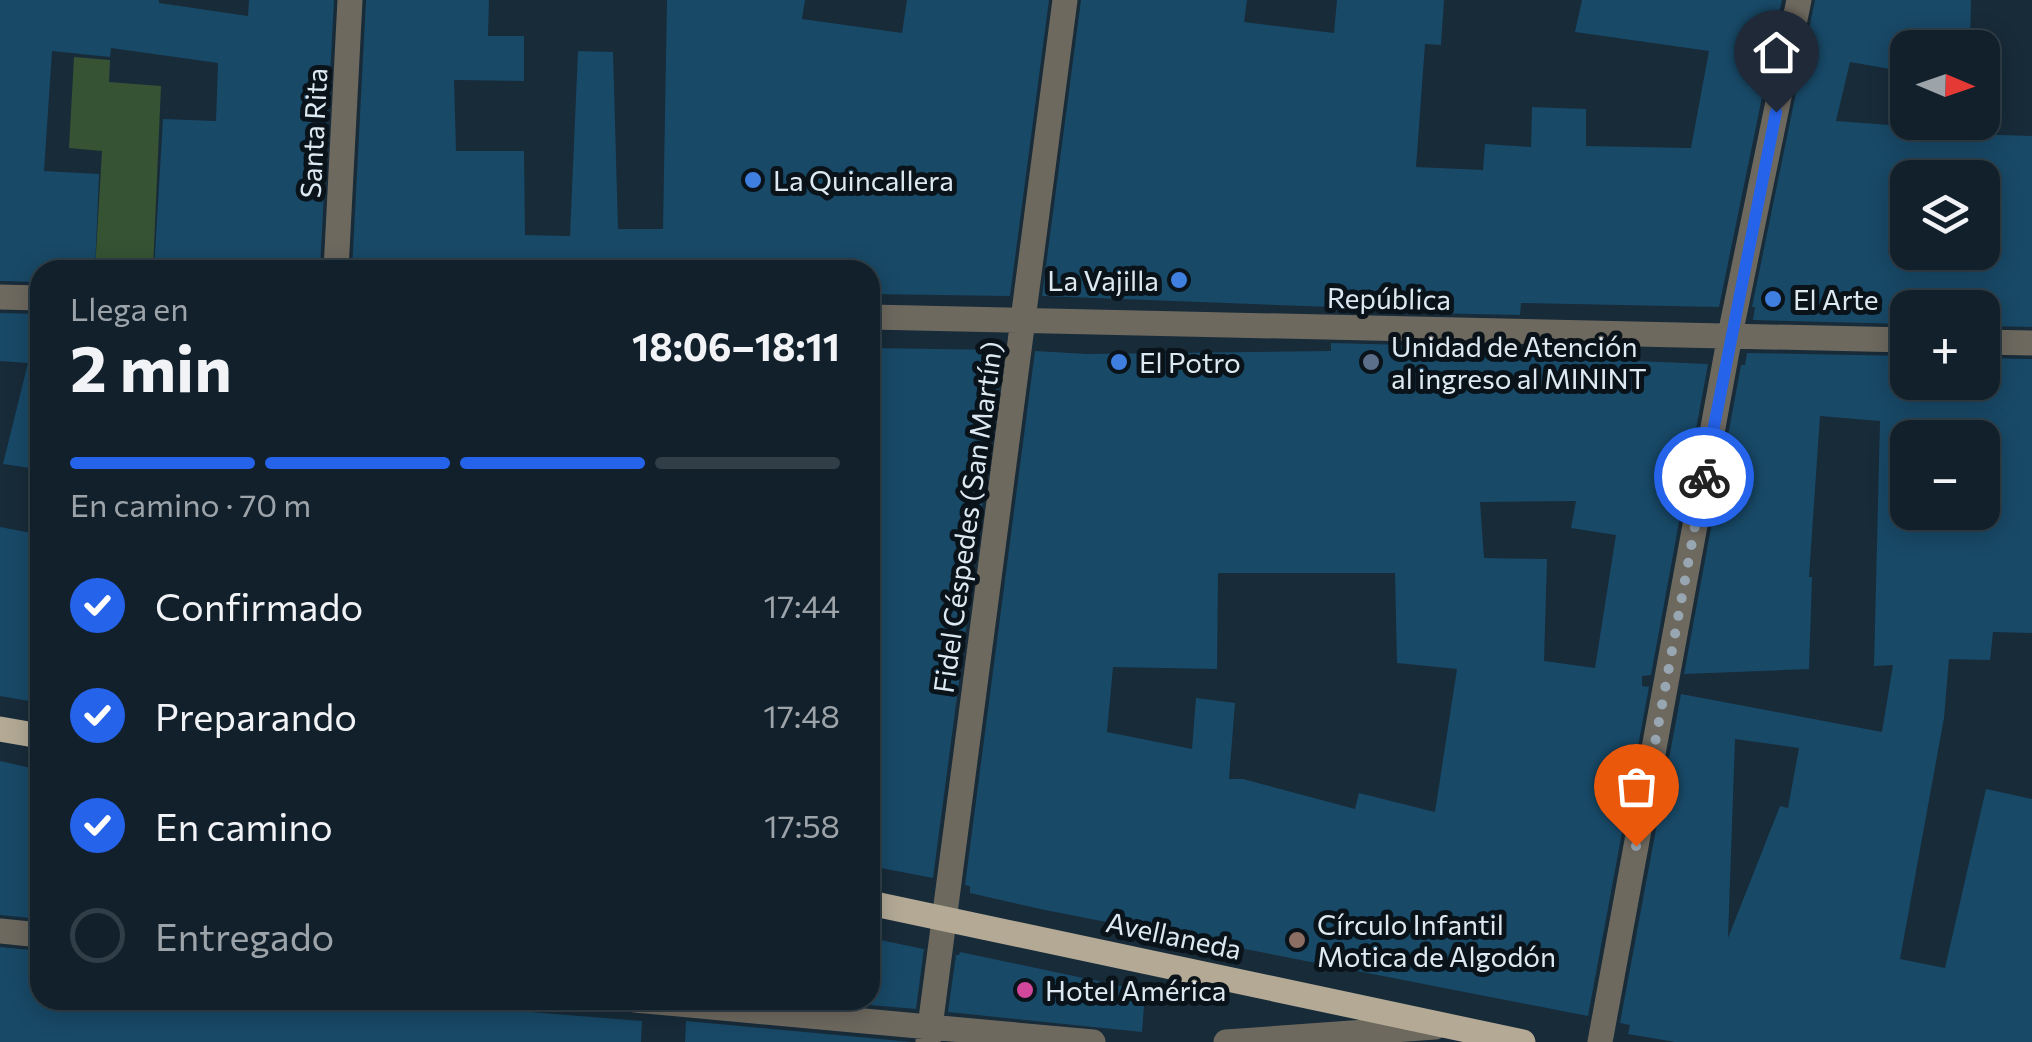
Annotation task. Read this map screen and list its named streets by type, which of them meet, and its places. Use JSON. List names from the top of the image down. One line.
{"streets":{"main road":["Avellaneda"],"street":["Santa Rita","República","Fidel Céspedes (San Martín)"]},"crossings":[["República","Fidel Céspedes (San Martín)"],["Fidel Céspedes (San Martín)","Avellaneda"]],"places":["La Quincallera","La Vajilla","El Arte","El Potro","Unidad de Atención al ingreso al MININT","Círculo Infantil Motica de Algodón","Hotel América"],"north":"right","page":{"map_buttons":["+","−"],"heading":["2 min","Llega en","18:06–18:11"],"bar":"En camino · 70 m","list":[["Confirmado","17:44"],["Preparando","17:48"],["En camino","17:58"],"Entregado"]}}
